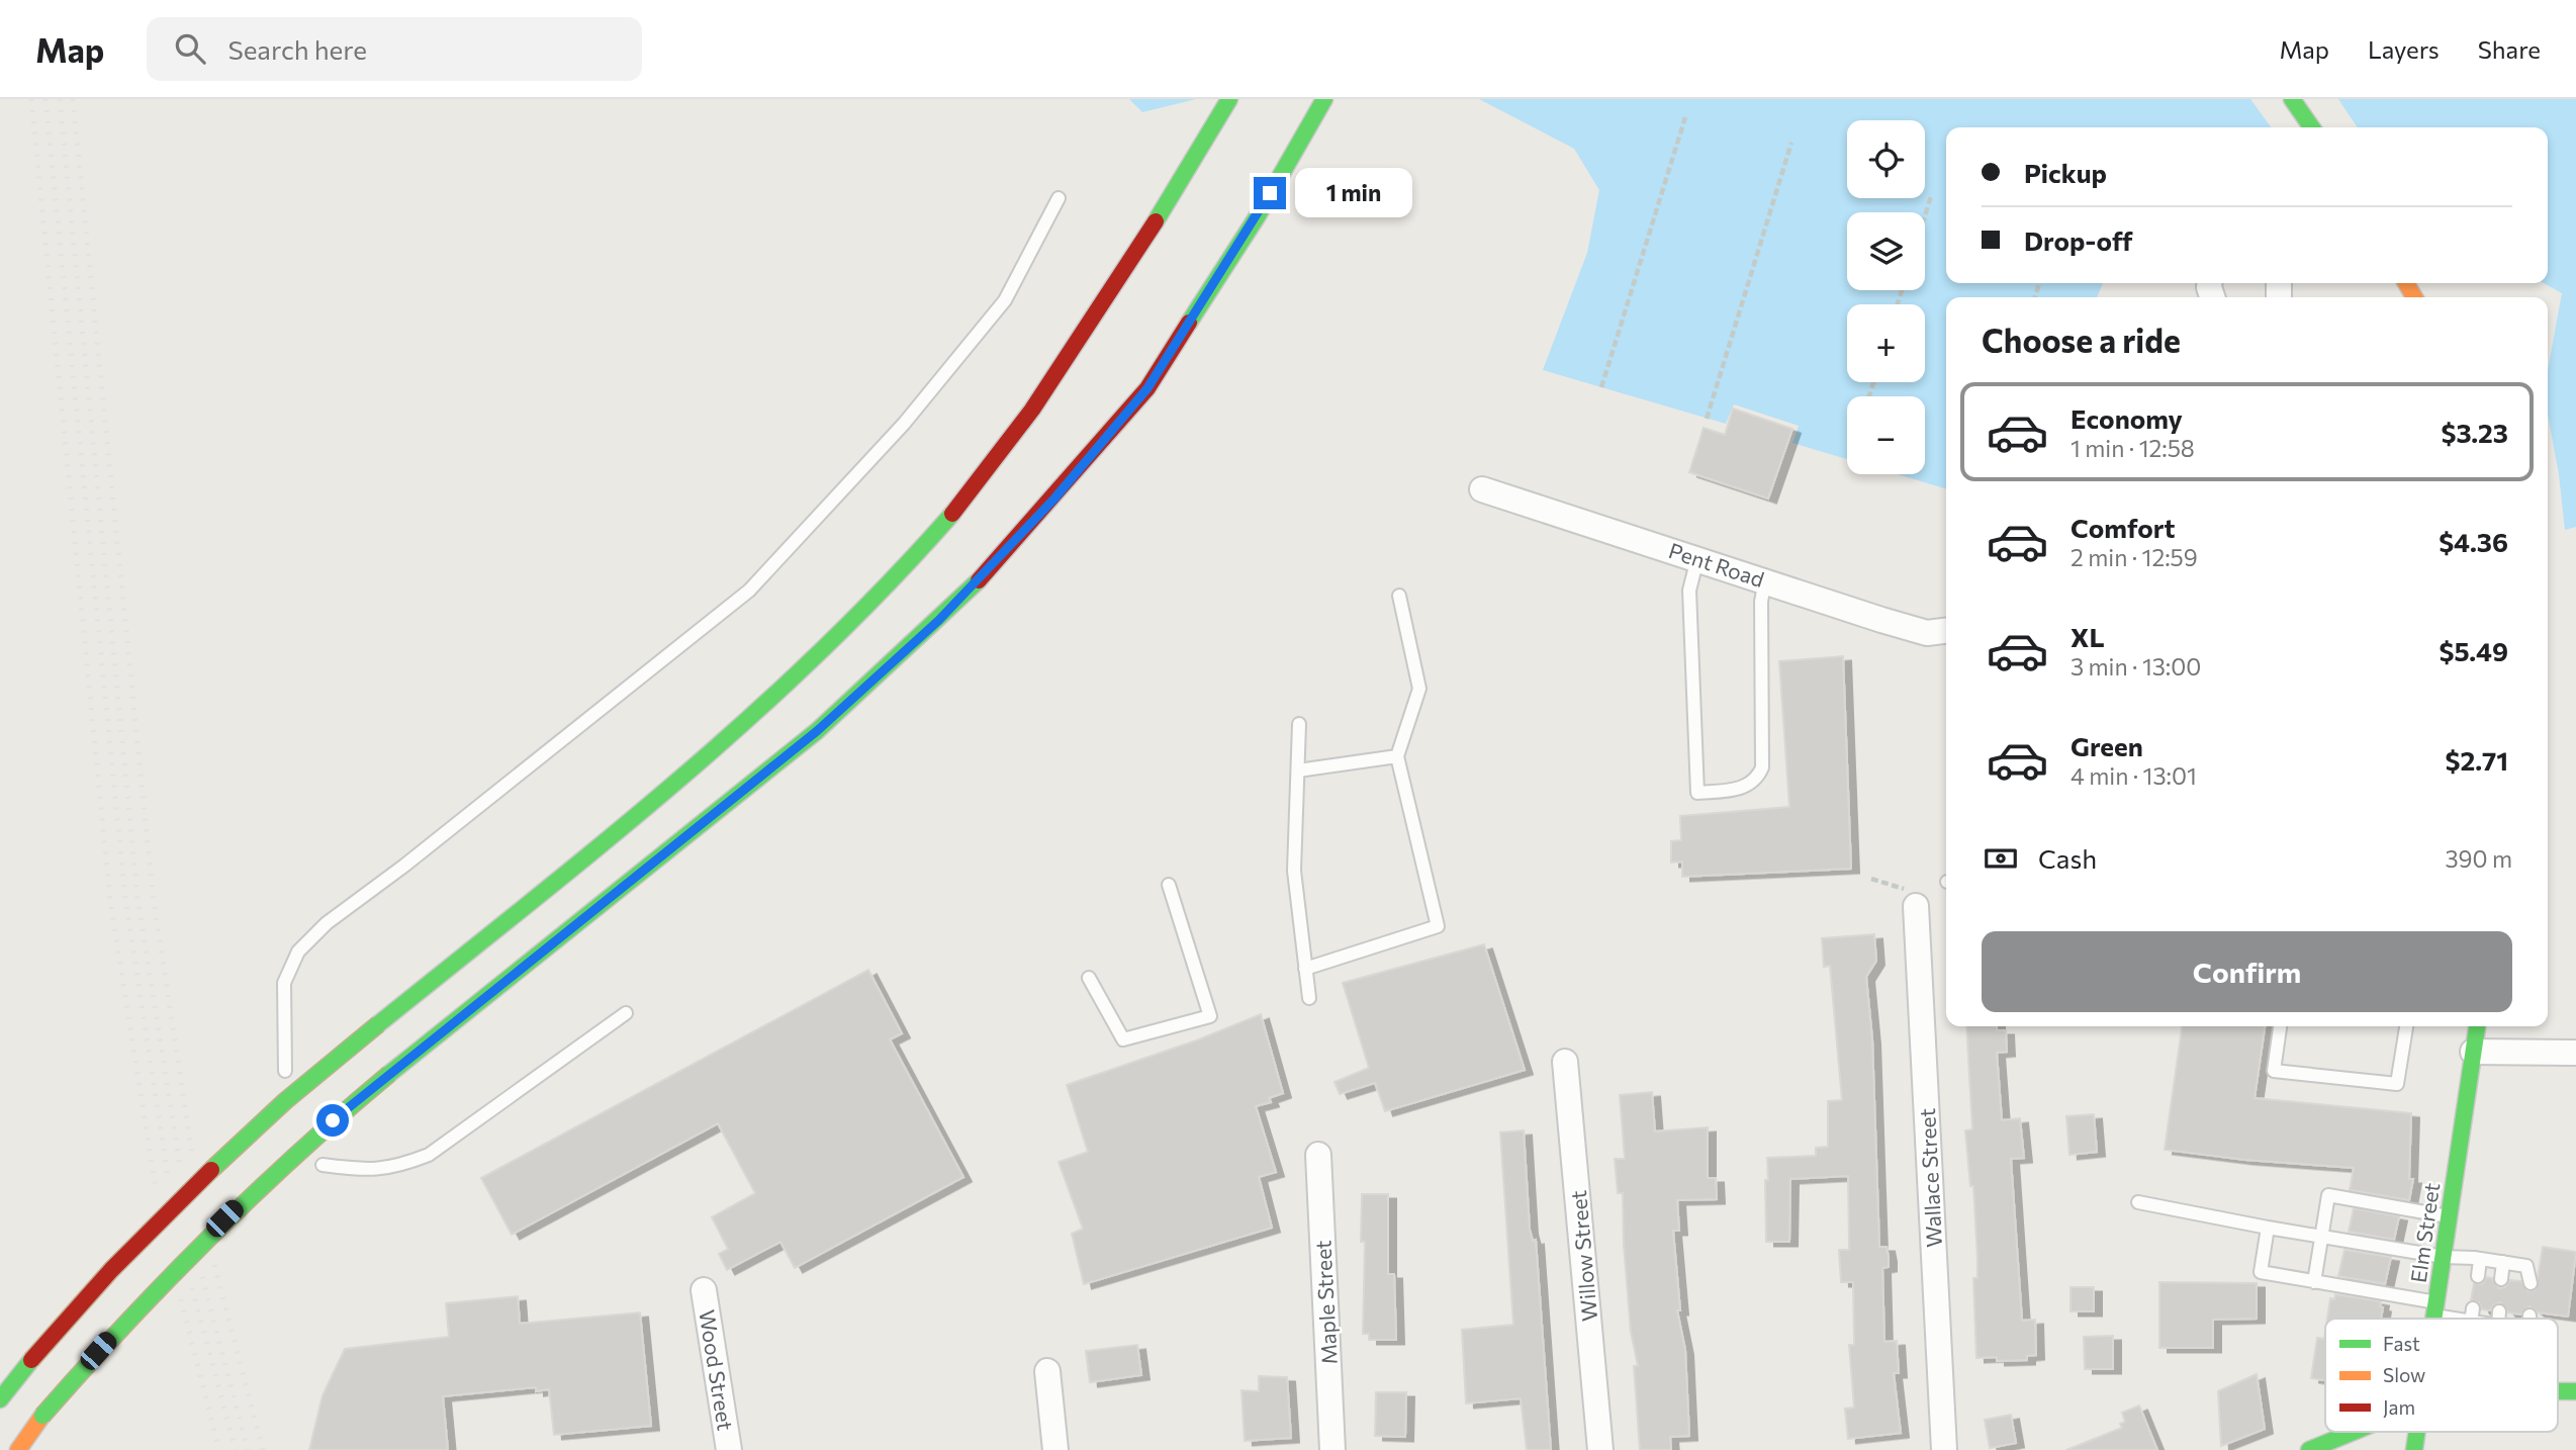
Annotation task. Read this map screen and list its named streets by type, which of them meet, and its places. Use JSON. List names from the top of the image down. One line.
{"streets":{"main road":["Elm Street"],"street":["Pent Road","Wallace Street","Willow Street","Maple Street","Wood Street"]},"legend":["Fast","Slow","Jam"],"page":{"header":"Map","search":"Search here","nav":["Map","Layers","Share"],"map_buttons":["+","−"],"banner":["Pickup","Drop-off"],"bubble":"1 min","heading":"Choose a ride","list":[{"name":"Economy","note":"1 min · 12:58","value":"$3.23"},{"name":"Comfort","note":"2 min · 12:59","value":"$4.36"},{"name":"XL","note":"3 min · 13:00","value":"$5.49"},{"name":"Green","note":"4 min · 13:01","value":"$2.71"}],"pay":["Cash","390 m"],"buttons":"Confirm"}}
